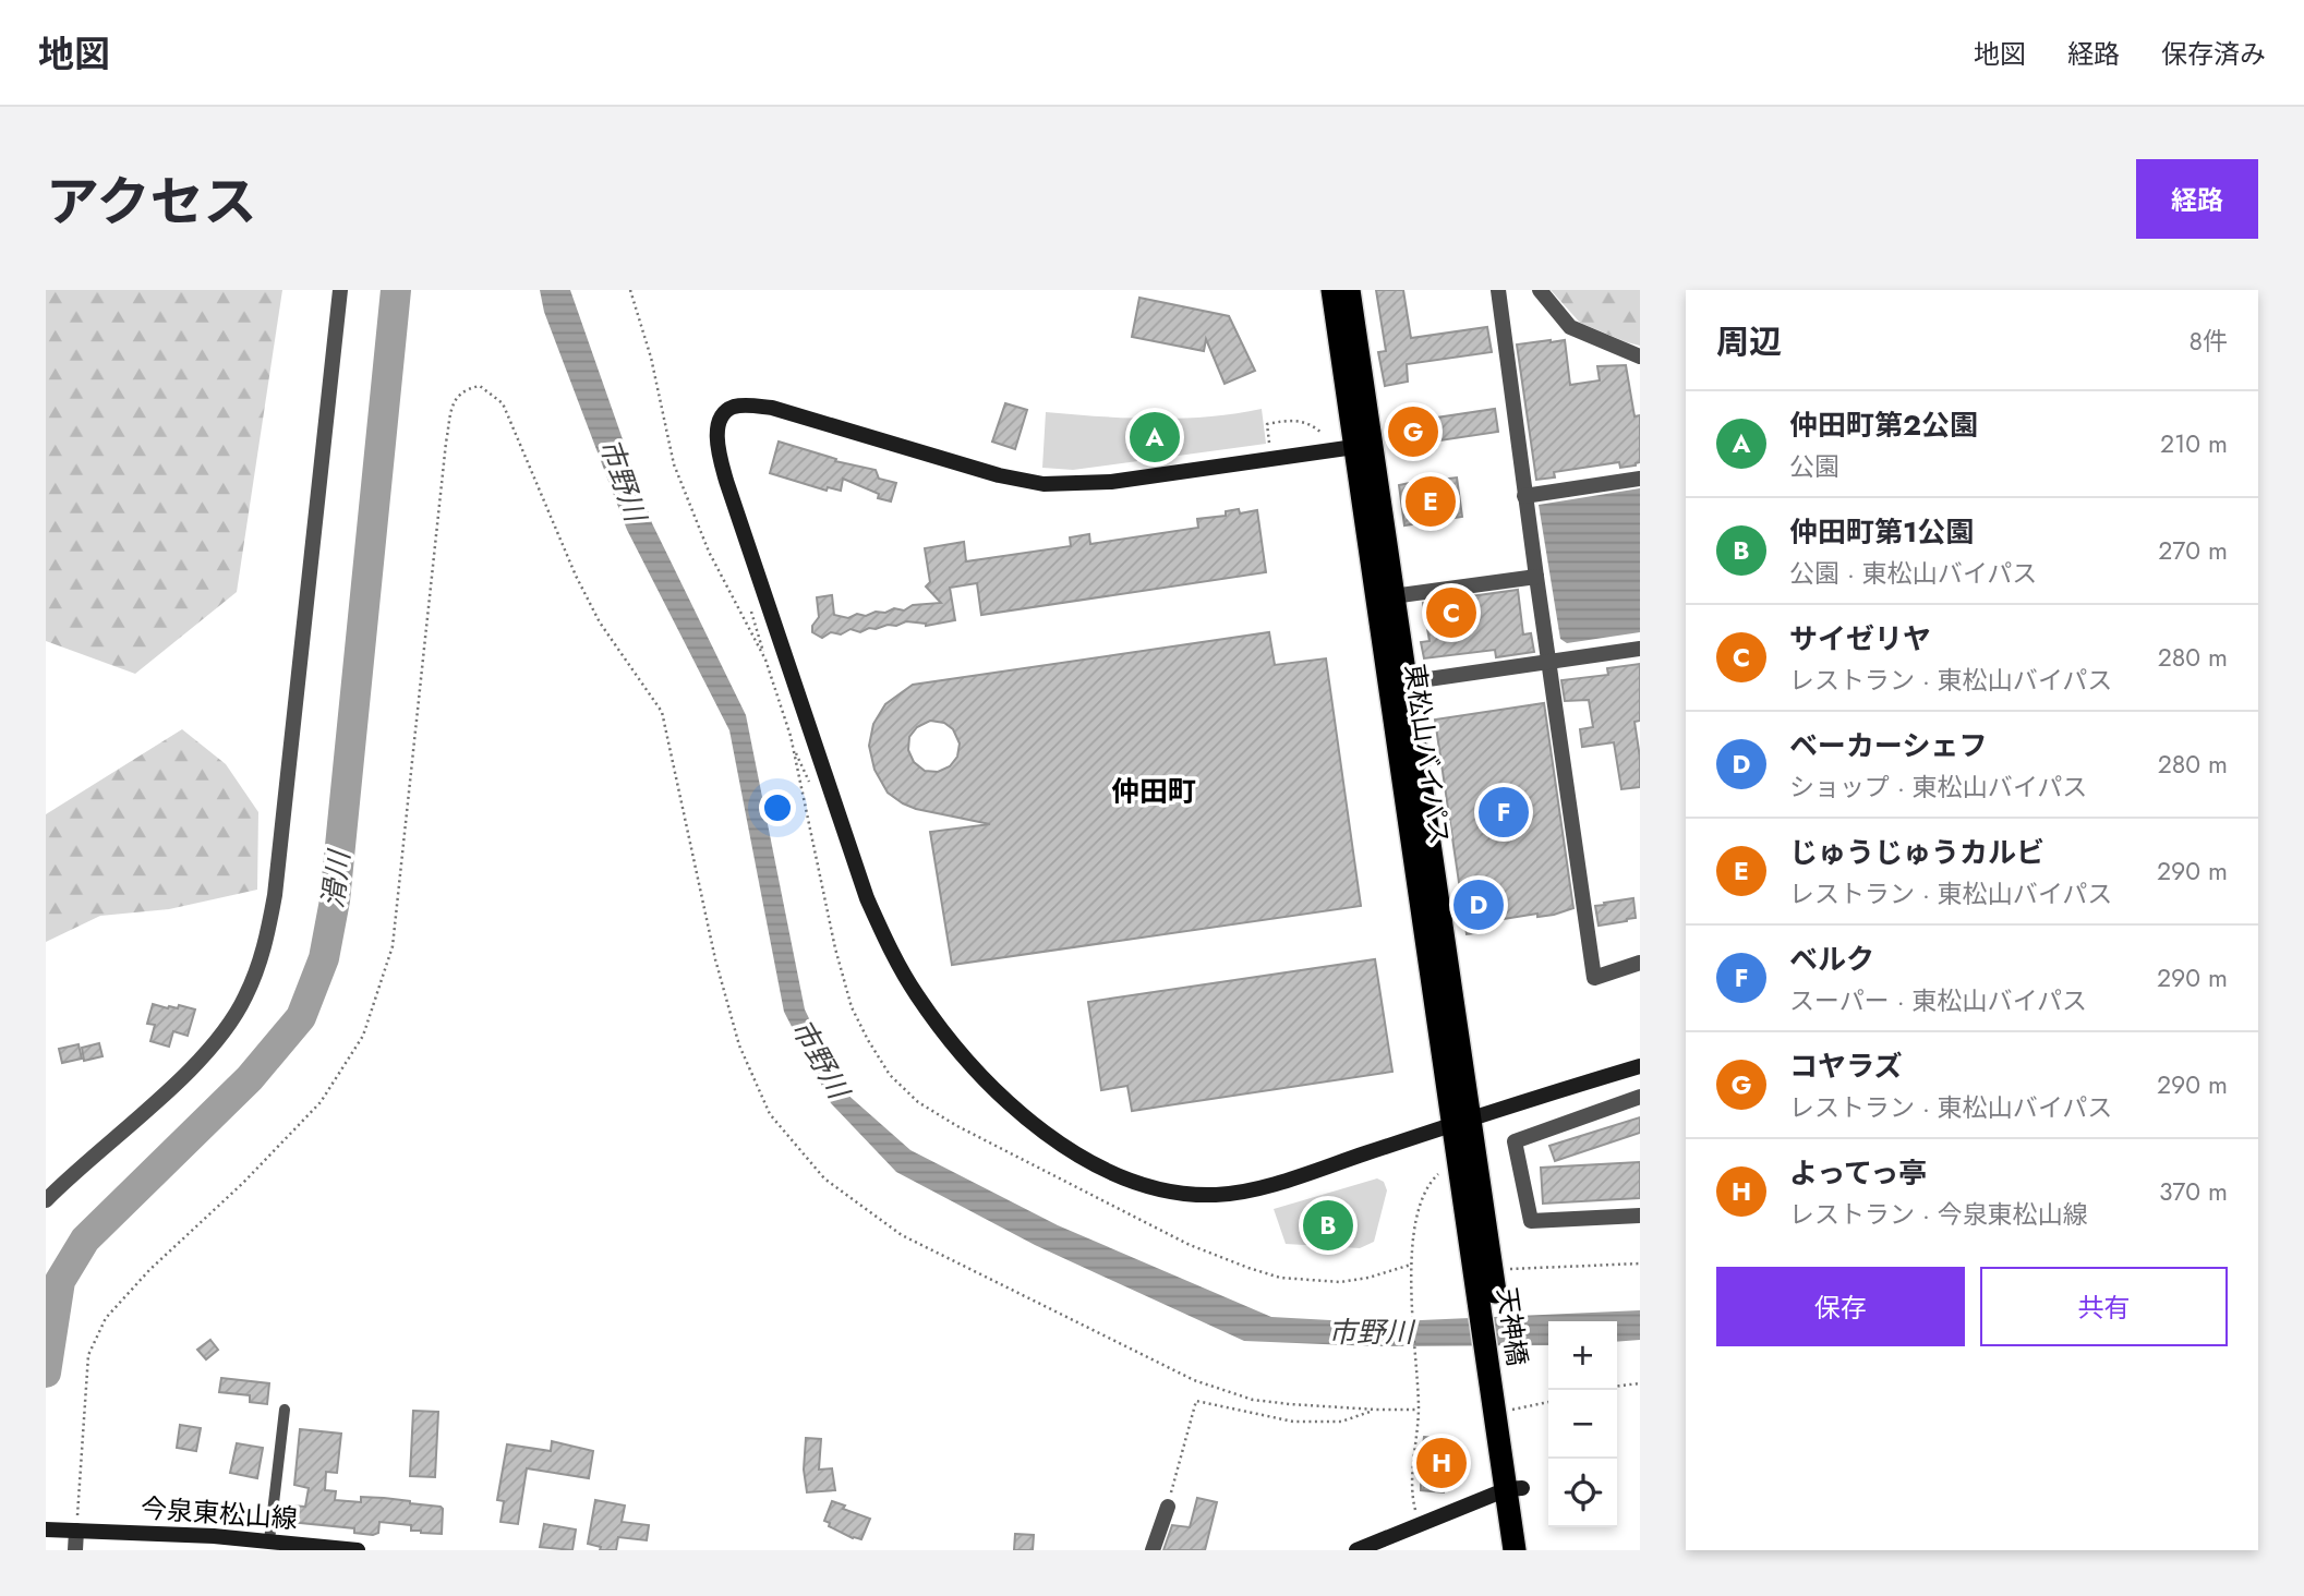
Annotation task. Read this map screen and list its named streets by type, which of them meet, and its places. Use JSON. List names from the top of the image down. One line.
{"streets":{"highway":["東松山バイパス","天神橋"],"street":["今泉東松山線"]},"crossings":[["東松山バイパス","天神橋"]],"districts":["仲田町"],"water":["市野川","滑川"],"page":{"header":"地図","nav":["地図","経路","保存済み"],"title":"アクセス","buttons":["経路",["保存","共有"]],"heading":["周辺","8件"],"list":[{"mark":"A","name":"仲田町第2公園","note":"公園","value":"210 m"},{"mark":"B","name":"仲田町第1公園","note":"公園 · 東松山バイパス","value":"270 m"},{"mark":"C","name":"サイゼリヤ","note":"レストラン · 東松山バイパス","value":"280 m"},{"mark":"D","name":"ベーカーシェフ","note":"ショップ · 東松山バイパス","value":"280 m"},{"mark":"E","name":"じゅうじゅうカルビ","note":"レストラン · 東松山バイパス","value":"290 m"},{"mark":"F","name":"ベルク","note":"スーパー · 東松山バイパス","value":"290 m"},{"mark":"G","name":"コヤラズ","note":"レストラン · 東松山バイパス","value":"290 m"},{"mark":"H","name":"よってっ亭","note":"レストラン · 今泉東松山線","value":"370 m"}],"pins":["G","A","E","C","F","D","B","H"],"map_buttons":["+","−"]}}
